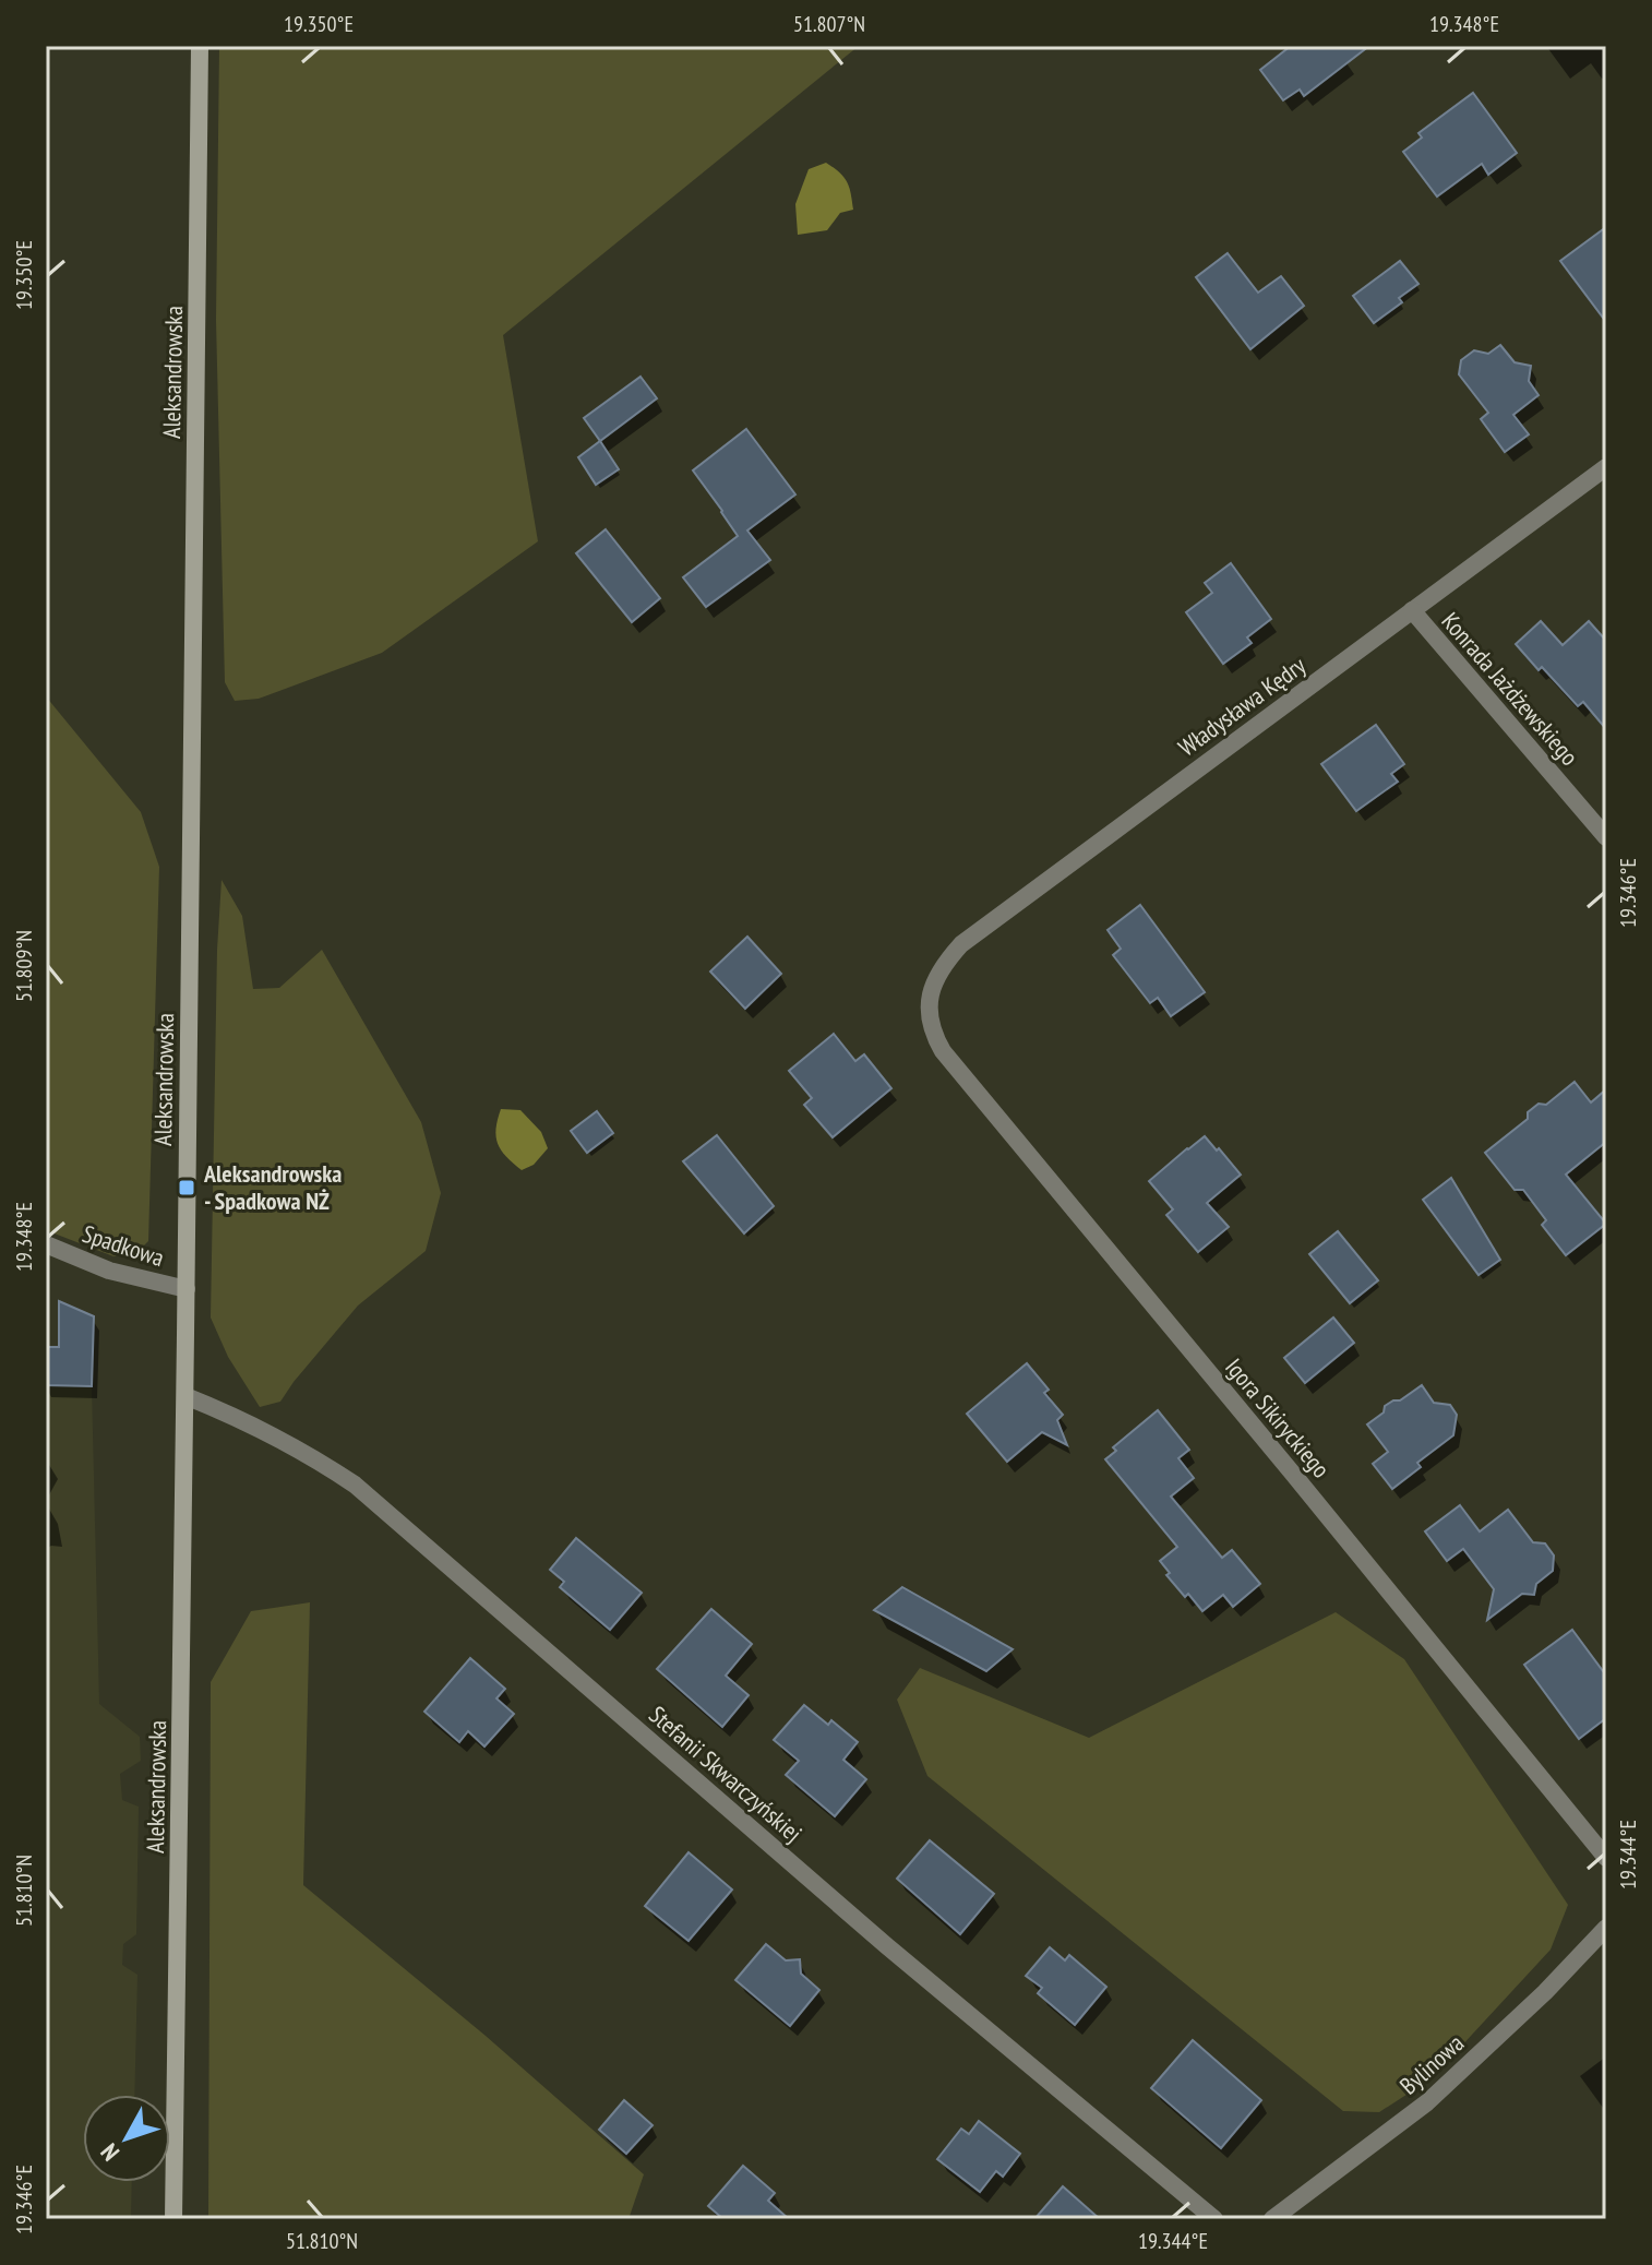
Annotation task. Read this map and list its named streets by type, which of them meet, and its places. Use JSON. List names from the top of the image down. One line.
{"streets":{"main road":["Aleksandrowska"],"street":["Konrada Jażdżewskiego","Władysława Kędry","Spadkowa","Igora Sikiryckiego","Stefanii Skwarczyńskiej","Bylinowa"]},"crossings":[["Aleksandrowska","Spadkowa"],["Aleksandrowska","Stefanii Skwarczyńskiej"],["Konrada Jażdżewskiego","Władysława Kędry"],["Władysława Kędry","Igora Sikiryckiego"]],"places":{"transit":["Aleksandrowska - Spadkowa NŻ"]},"north":"bottom left","coordinates":["19.350°E","51.807°N","19.348°E","19.346°E","51.809°N","19.344°E","51.810°N"]}
